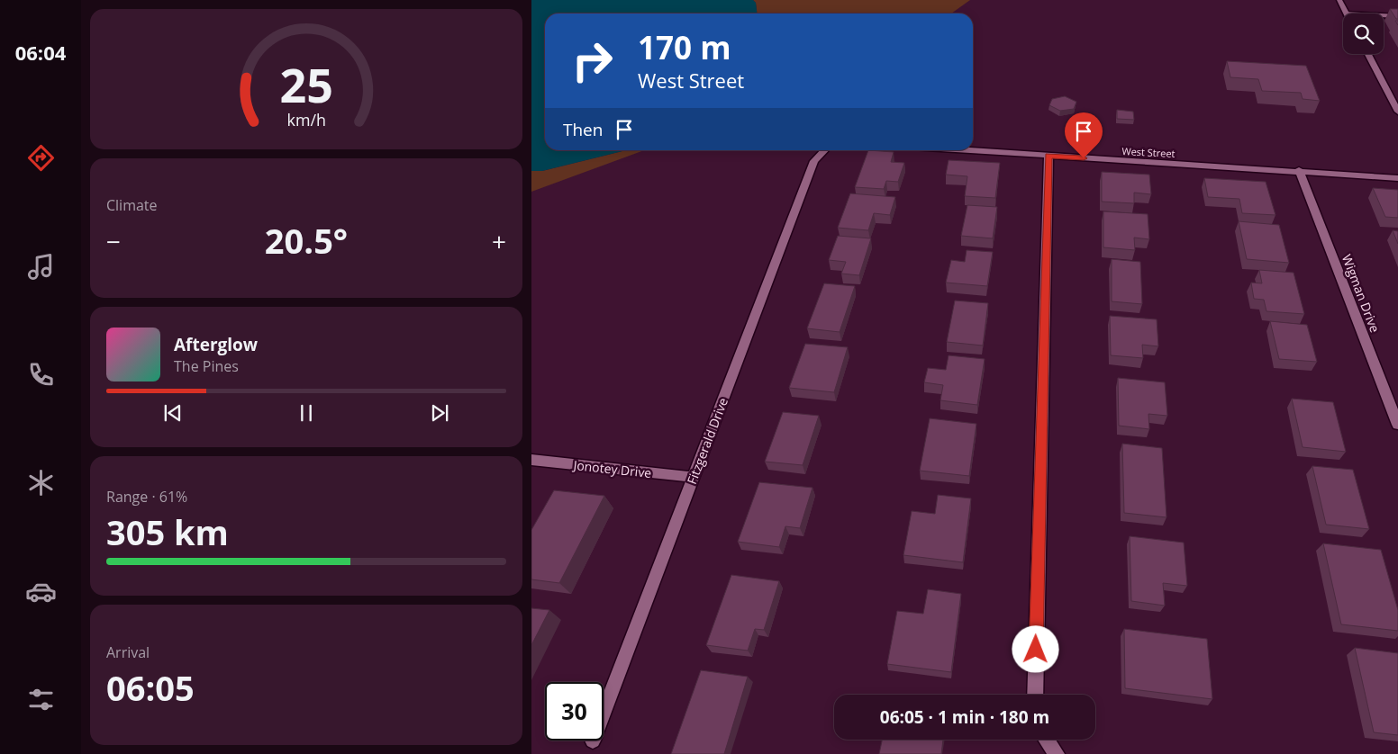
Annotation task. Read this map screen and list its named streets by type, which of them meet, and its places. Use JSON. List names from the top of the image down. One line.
{"streets":{"street":["West Street","Wigman Drive","Fitzgerald Drive","Jonotey Drive"]},"crossings":[["West Street","Wigman Drive"],["Fitzgerald Drive","Jonotey Drive"]],"page":{"tabs":"06:04","turn":["170 m","West Street"],"then":"Then","tile":["Climate",["Range · 61%","305 km"],["Arrival","06:05"]],"heat":["−","20.5°","+"],"song":["Afterglow","The Pines"],"limit":"30","trip":"06:05 · 1 min · 180 m","gauge":["25","km/h"]}}
